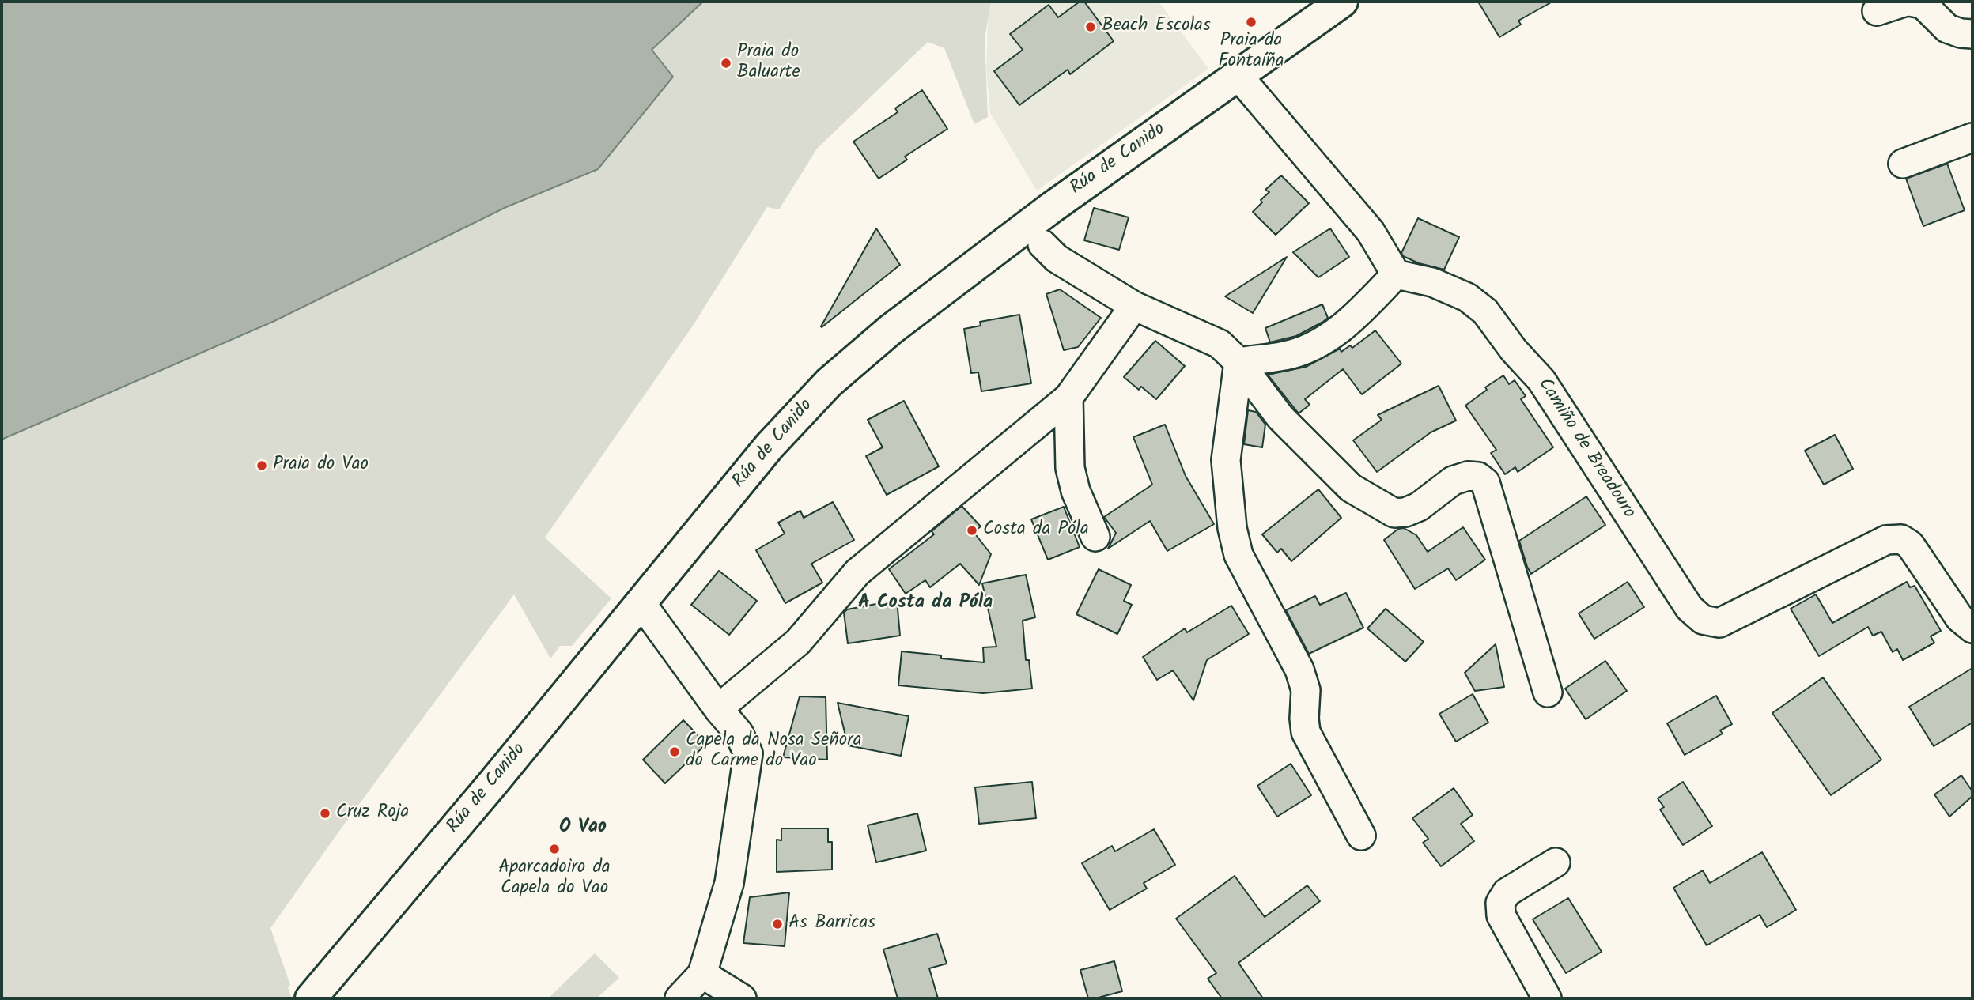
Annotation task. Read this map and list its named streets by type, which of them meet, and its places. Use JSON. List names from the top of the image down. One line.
{"streets":{"main road":["Rúa de Canido"],"street":["Camiño de Breadouro"]},"districts":["A Costa da Póla","O Vao"],"places":["Praia da Fontaíña","Beach Escolas","Praia do Baluarte","Praia do Vao","Costa da Póla","Capela da Nosa Señora do Carme do Vao","Cruz Roja","Aparcadoiro da Capela do Vao","As Barricas"]}
